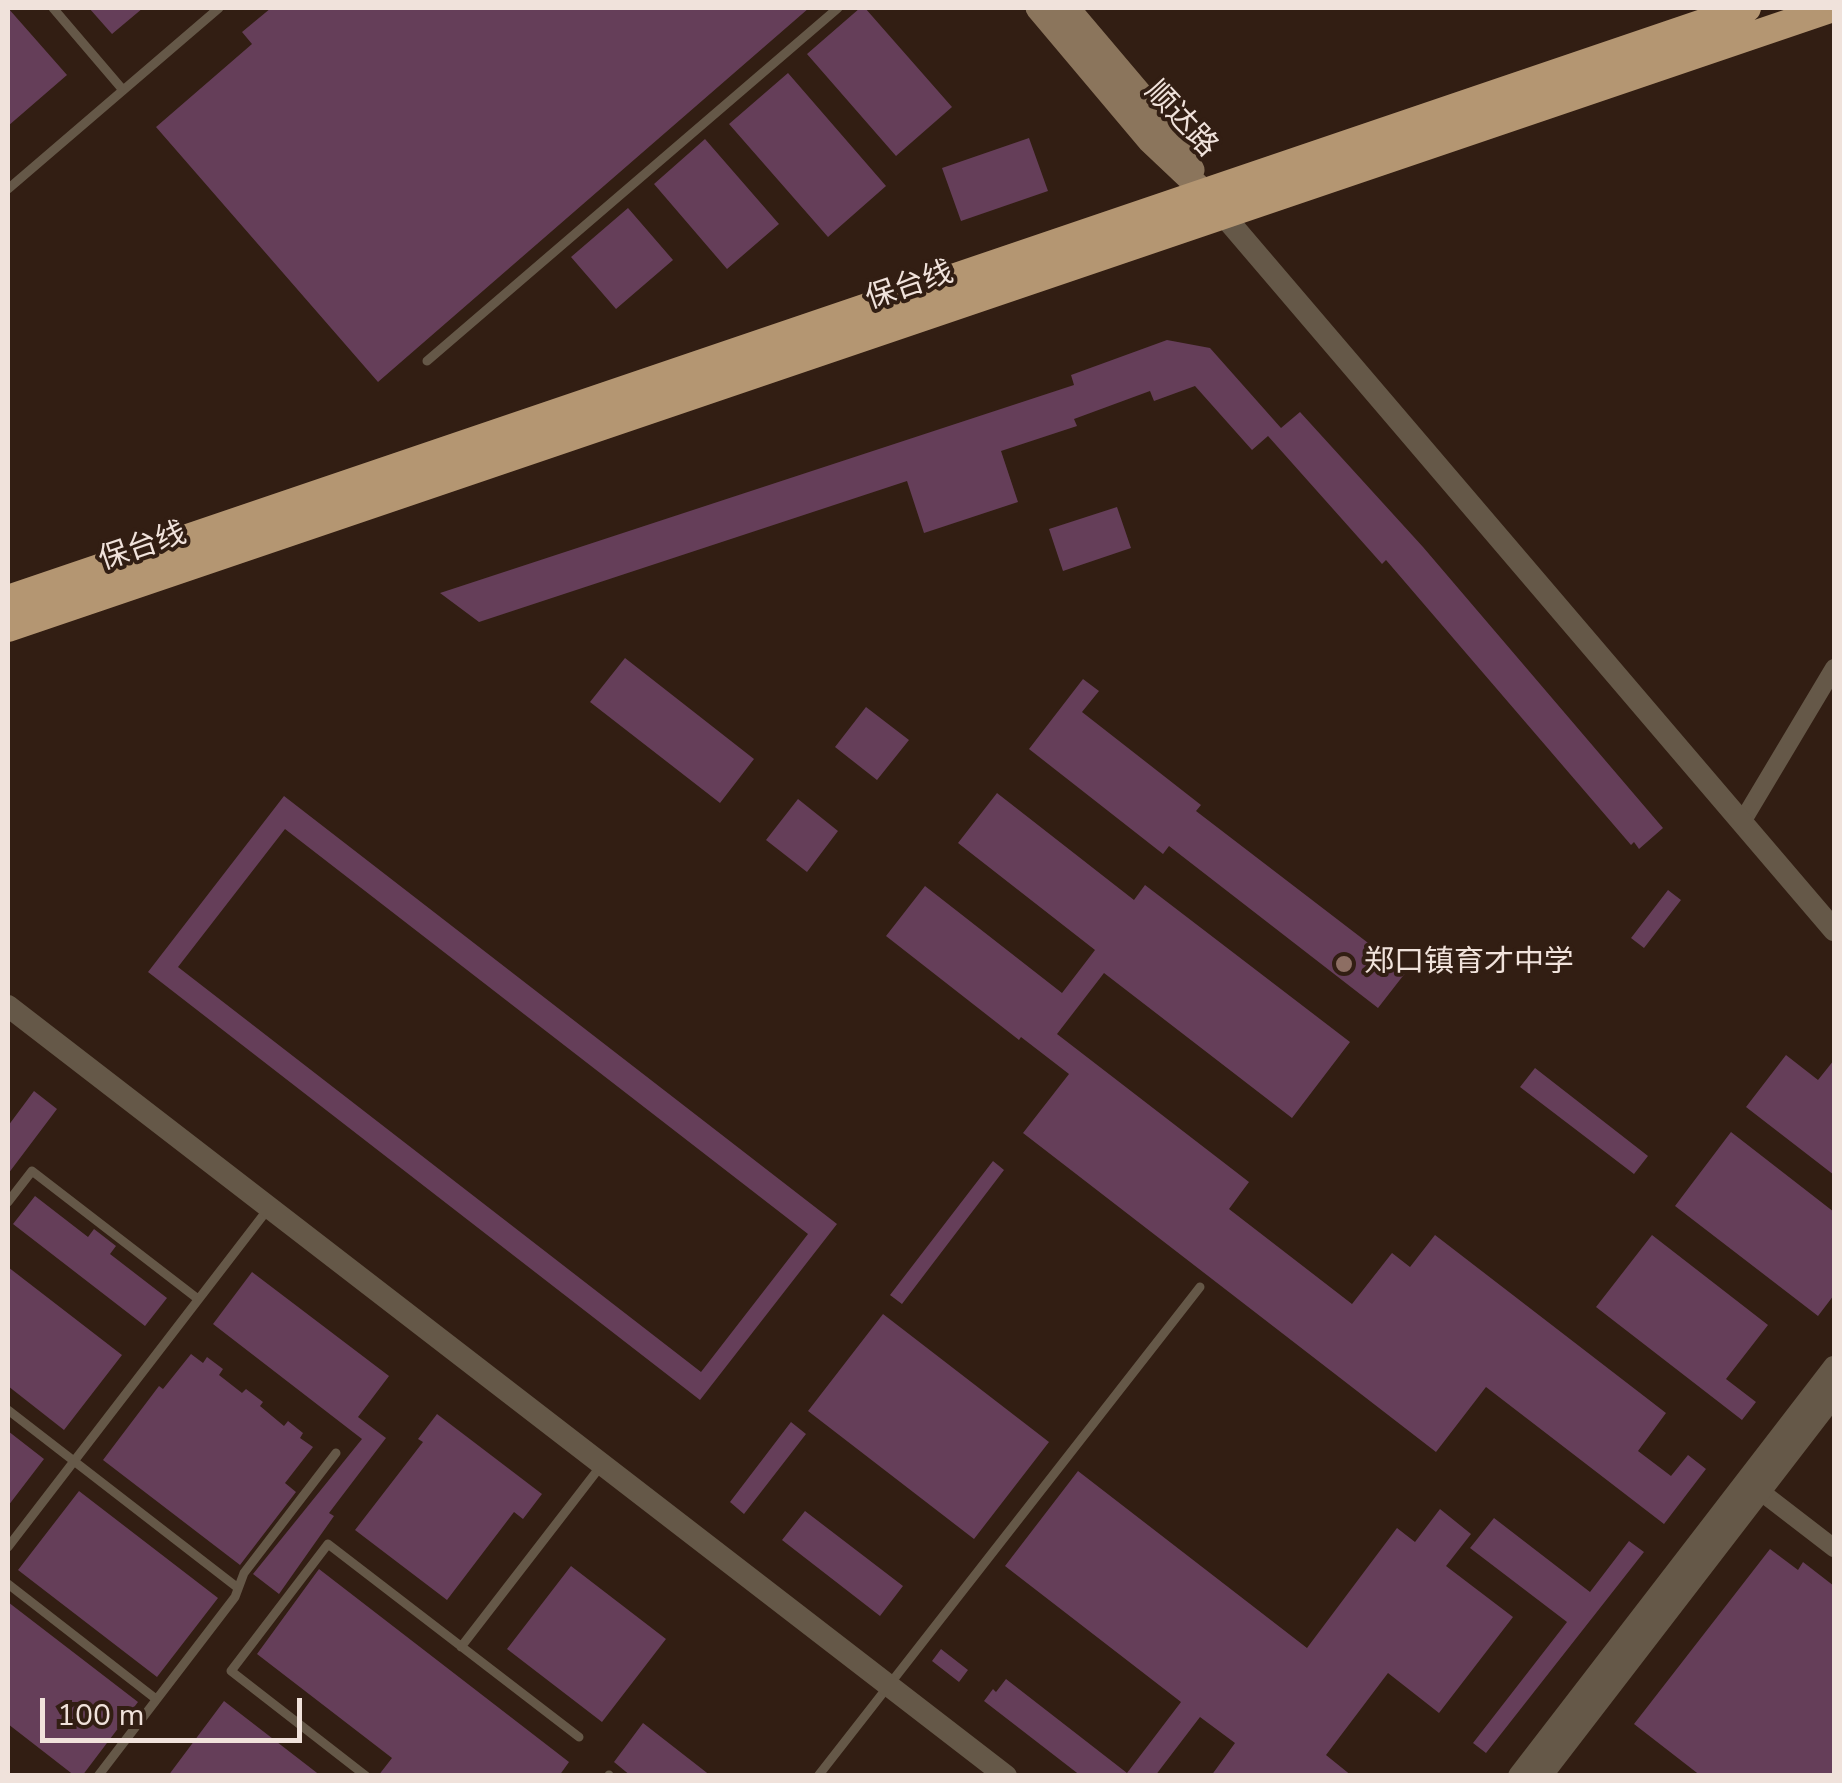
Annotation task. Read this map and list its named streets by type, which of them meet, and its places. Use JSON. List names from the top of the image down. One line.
{"streets":{"highway":["保台线"],"main road":["顺达路"]},"crossings":[["顺达路","保台线"]],"places":["郑口镇育才中学"],"scale_bar":"100 m"}
